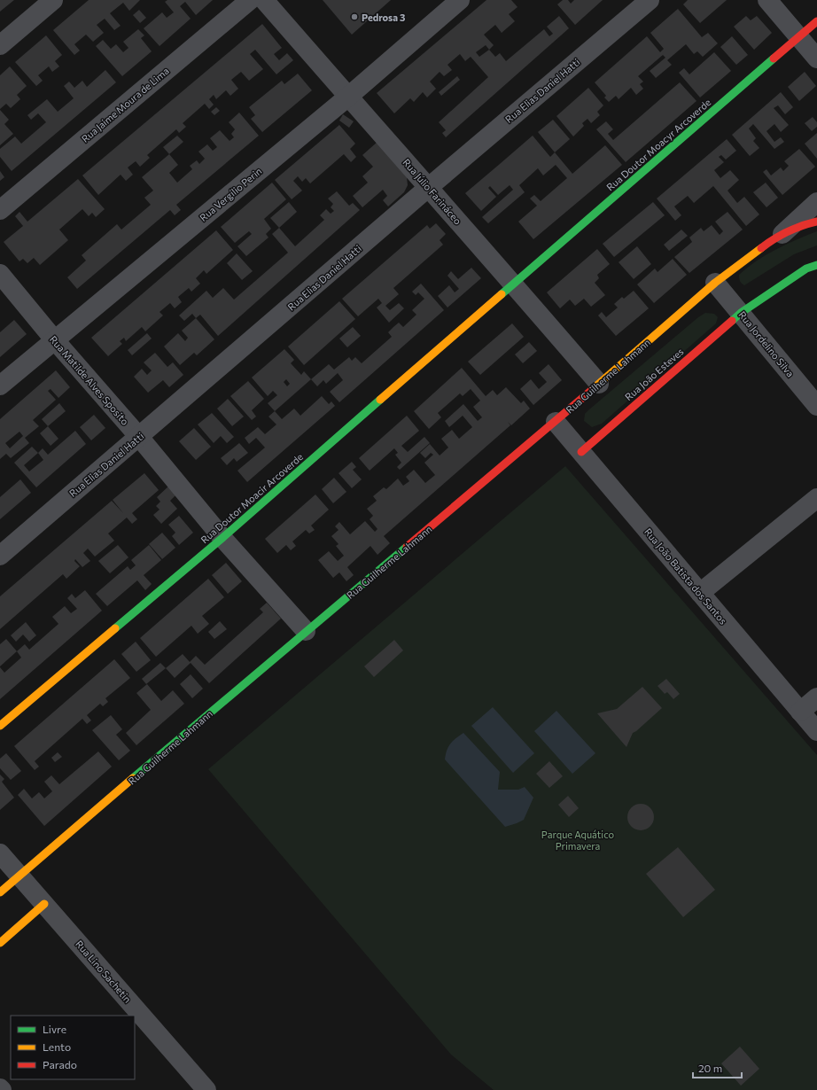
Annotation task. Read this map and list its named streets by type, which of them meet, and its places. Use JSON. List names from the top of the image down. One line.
{"streets":{"street":["Rua Elias Daniel Hatti","Rua Jaime Moura de Lima","Rua Doutor Moacyr Arcoverde","Rua Júlio Farináceo","Rua Vergílio Perin","Rua Jordelino Silva","Rua João Esteves","Rua Guilherme Lahmann","Rua Matilde Alves Sposito","Rua Doutor Moacir Arcoverde","Rua João Batista dos Santos","Rua Lino Sachetin"]},"crossings":[["Rua Elias Daniel Hatti","Rua Júlio Farináceo"],["Rua Elias Daniel Hatti","Rua Matilde Alves Sposito"],["Rua Doutor Moacyr Arcoverde","Rua Júlio Farináceo"],["Rua Doutor Moacyr Arcoverde","Rua Doutor Moacir Arcoverde"],["Rua Júlio Farináceo","Rua Vergílio Perin"],["Rua Júlio Farináceo","Rua Guilherme Lahmann"],["Rua Júlio Farináceo","Rua Doutor Moacir Arcoverde"],["Rua Vergílio Perin","Rua Matilde Alves Sposito"],["Rua Jordelino Silva","Rua João Esteves"],["Rua Jordelino Silva","Rua Guilherme Lahmann"],["Rua João Esteves","Rua João Batista dos Santos"],["Rua Guilherme Lahmann","Rua Matilde Alves Sposito"],["Rua Guilherme Lahmann","Rua João Batista dos Santos"],["Rua Guilherme Lahmann","Rua Lino Sachetin"],["Rua Matilde Alves Sposito","Rua Doutor Moacir Arcoverde"]],"parks":["Parque Aquático Primavera"],"places":["Pedrosa 3"],"legend":["Livre","Lento","Parado"],"scale_bar":"20 m"}
